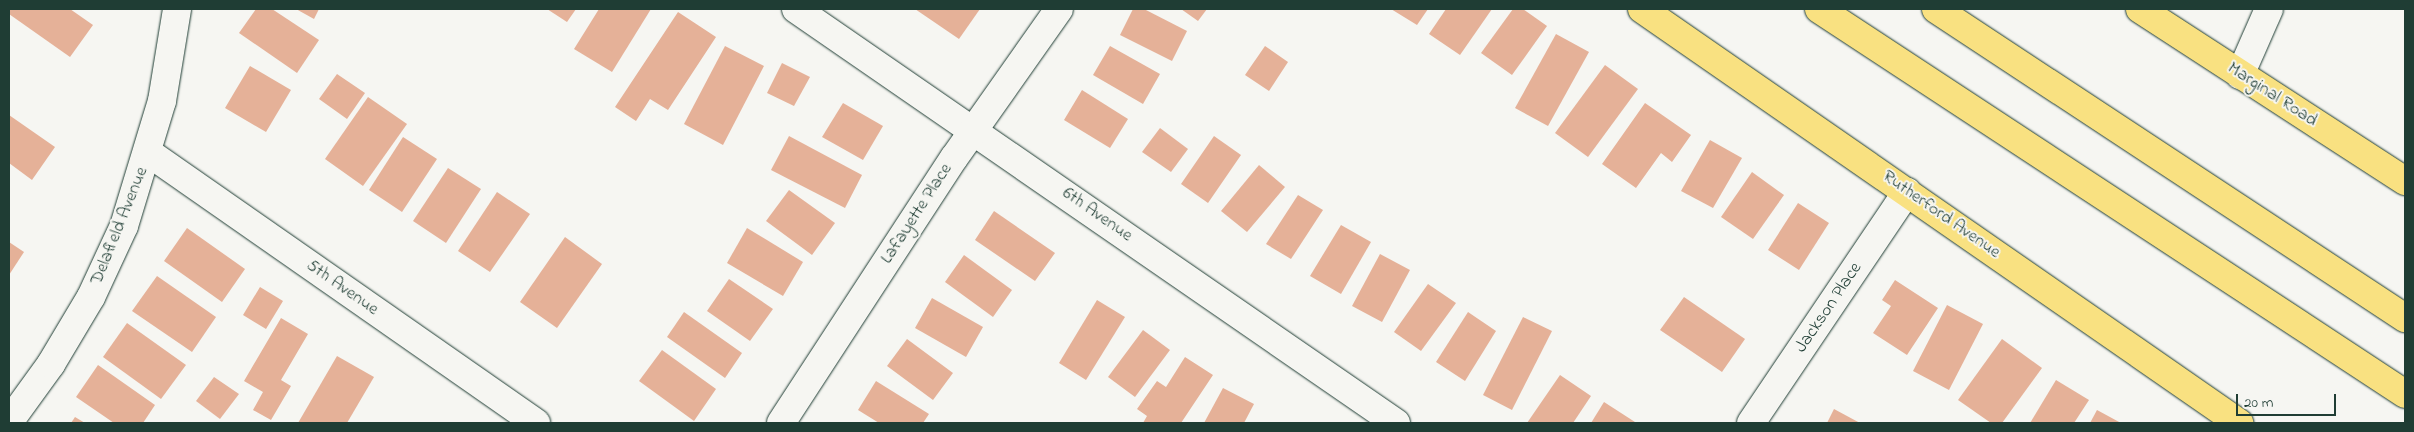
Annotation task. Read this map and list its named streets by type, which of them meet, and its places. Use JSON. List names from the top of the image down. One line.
{"streets":{"main road":["Marginal Road","Rutherford Avenue"],"street":["Lafayette Place","6th Avenue","Delafield Avenue","5th Avenue","Jackson Place"]},"crossings":[["Lafayette Place","6th Avenue"],["Rutherford Avenue","Jackson Place"],["Delafield Avenue","5th Avenue"]],"scale_bar":"20 m"}
